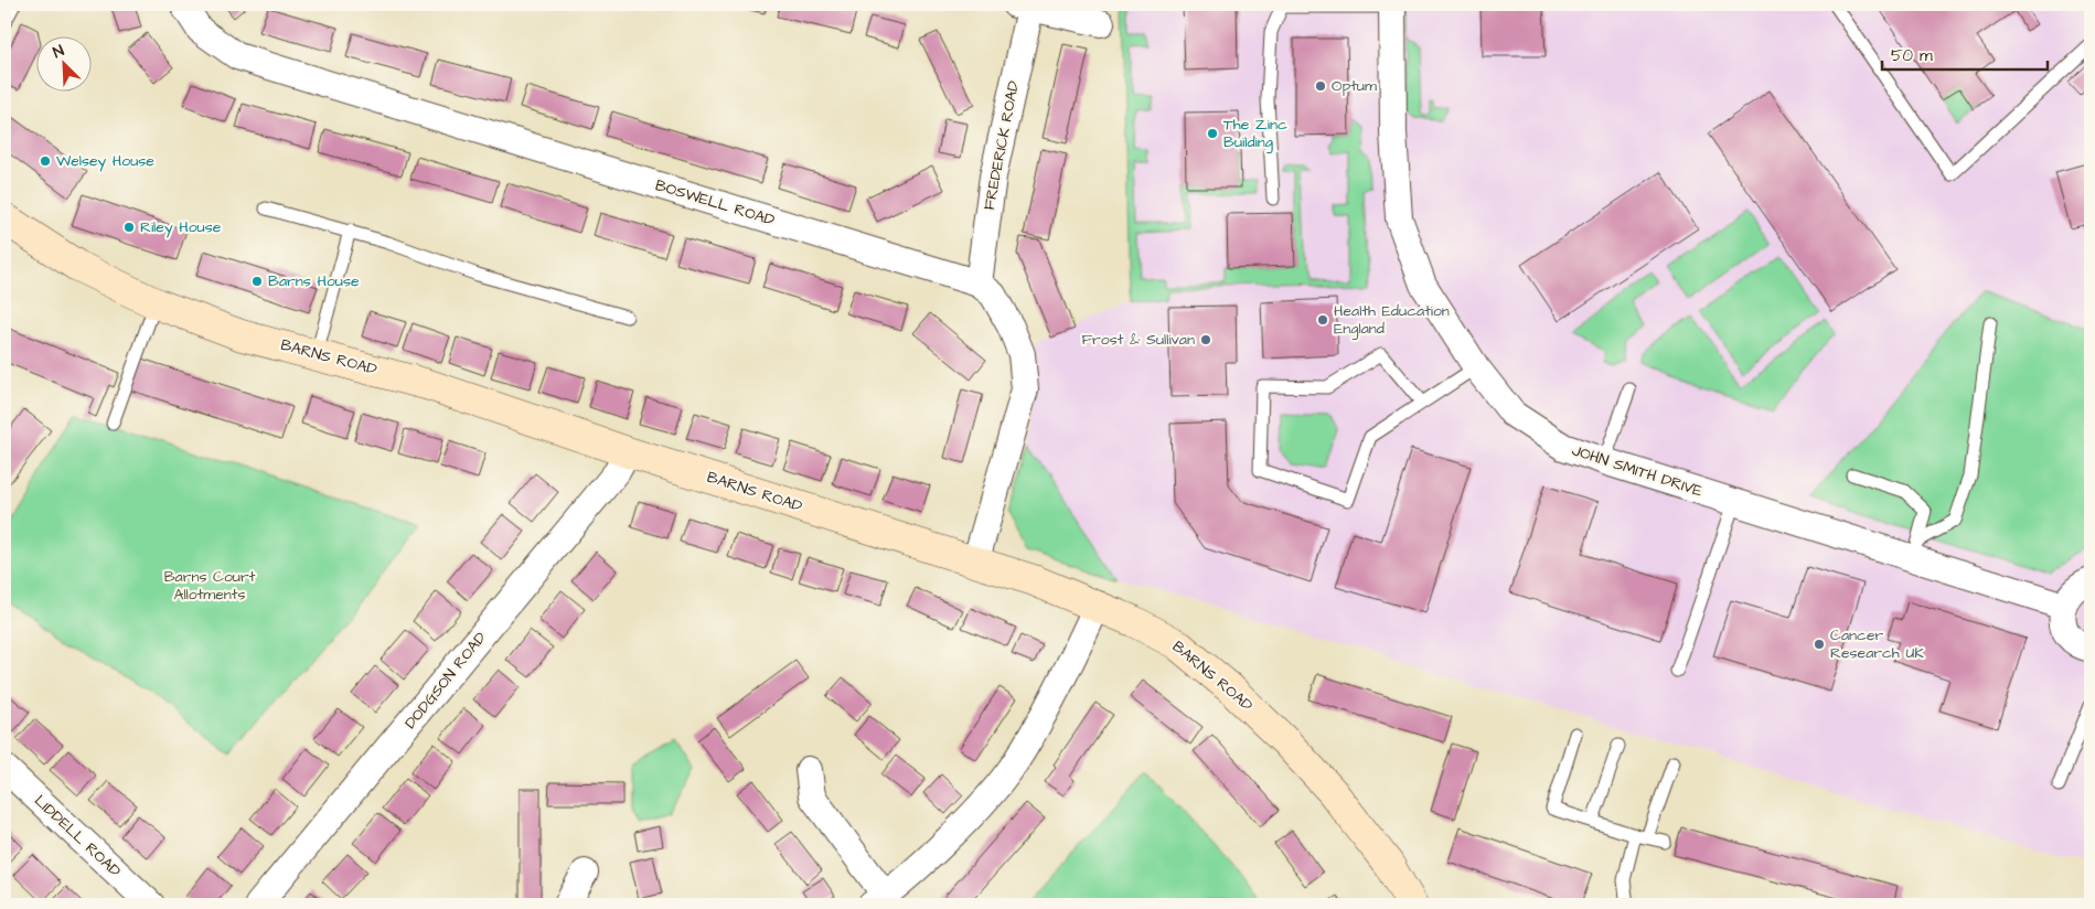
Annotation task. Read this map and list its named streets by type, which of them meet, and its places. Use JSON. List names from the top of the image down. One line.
{"streets":{"street":["FREDERICK ROAD","BOSWELL ROAD","BARNS ROAD","JOHN SMITH DRIVE","DODGSON ROAD","LIDDELL ROAD"]},"crossings":[["FREDERICK ROAD","BOSWELL ROAD"],["BOSWELL ROAD","BARNS ROAD"],["BARNS ROAD","DODGSON ROAD"]],"parks":["Barns Court Allotments"],"places":["Optum","The Zinc Building","Welsey House","Riley House","Barns House","Health Education England","Frost & Sullivan","Cancer Research UK"],"scale_bar":"50 m","north":"top left"}
